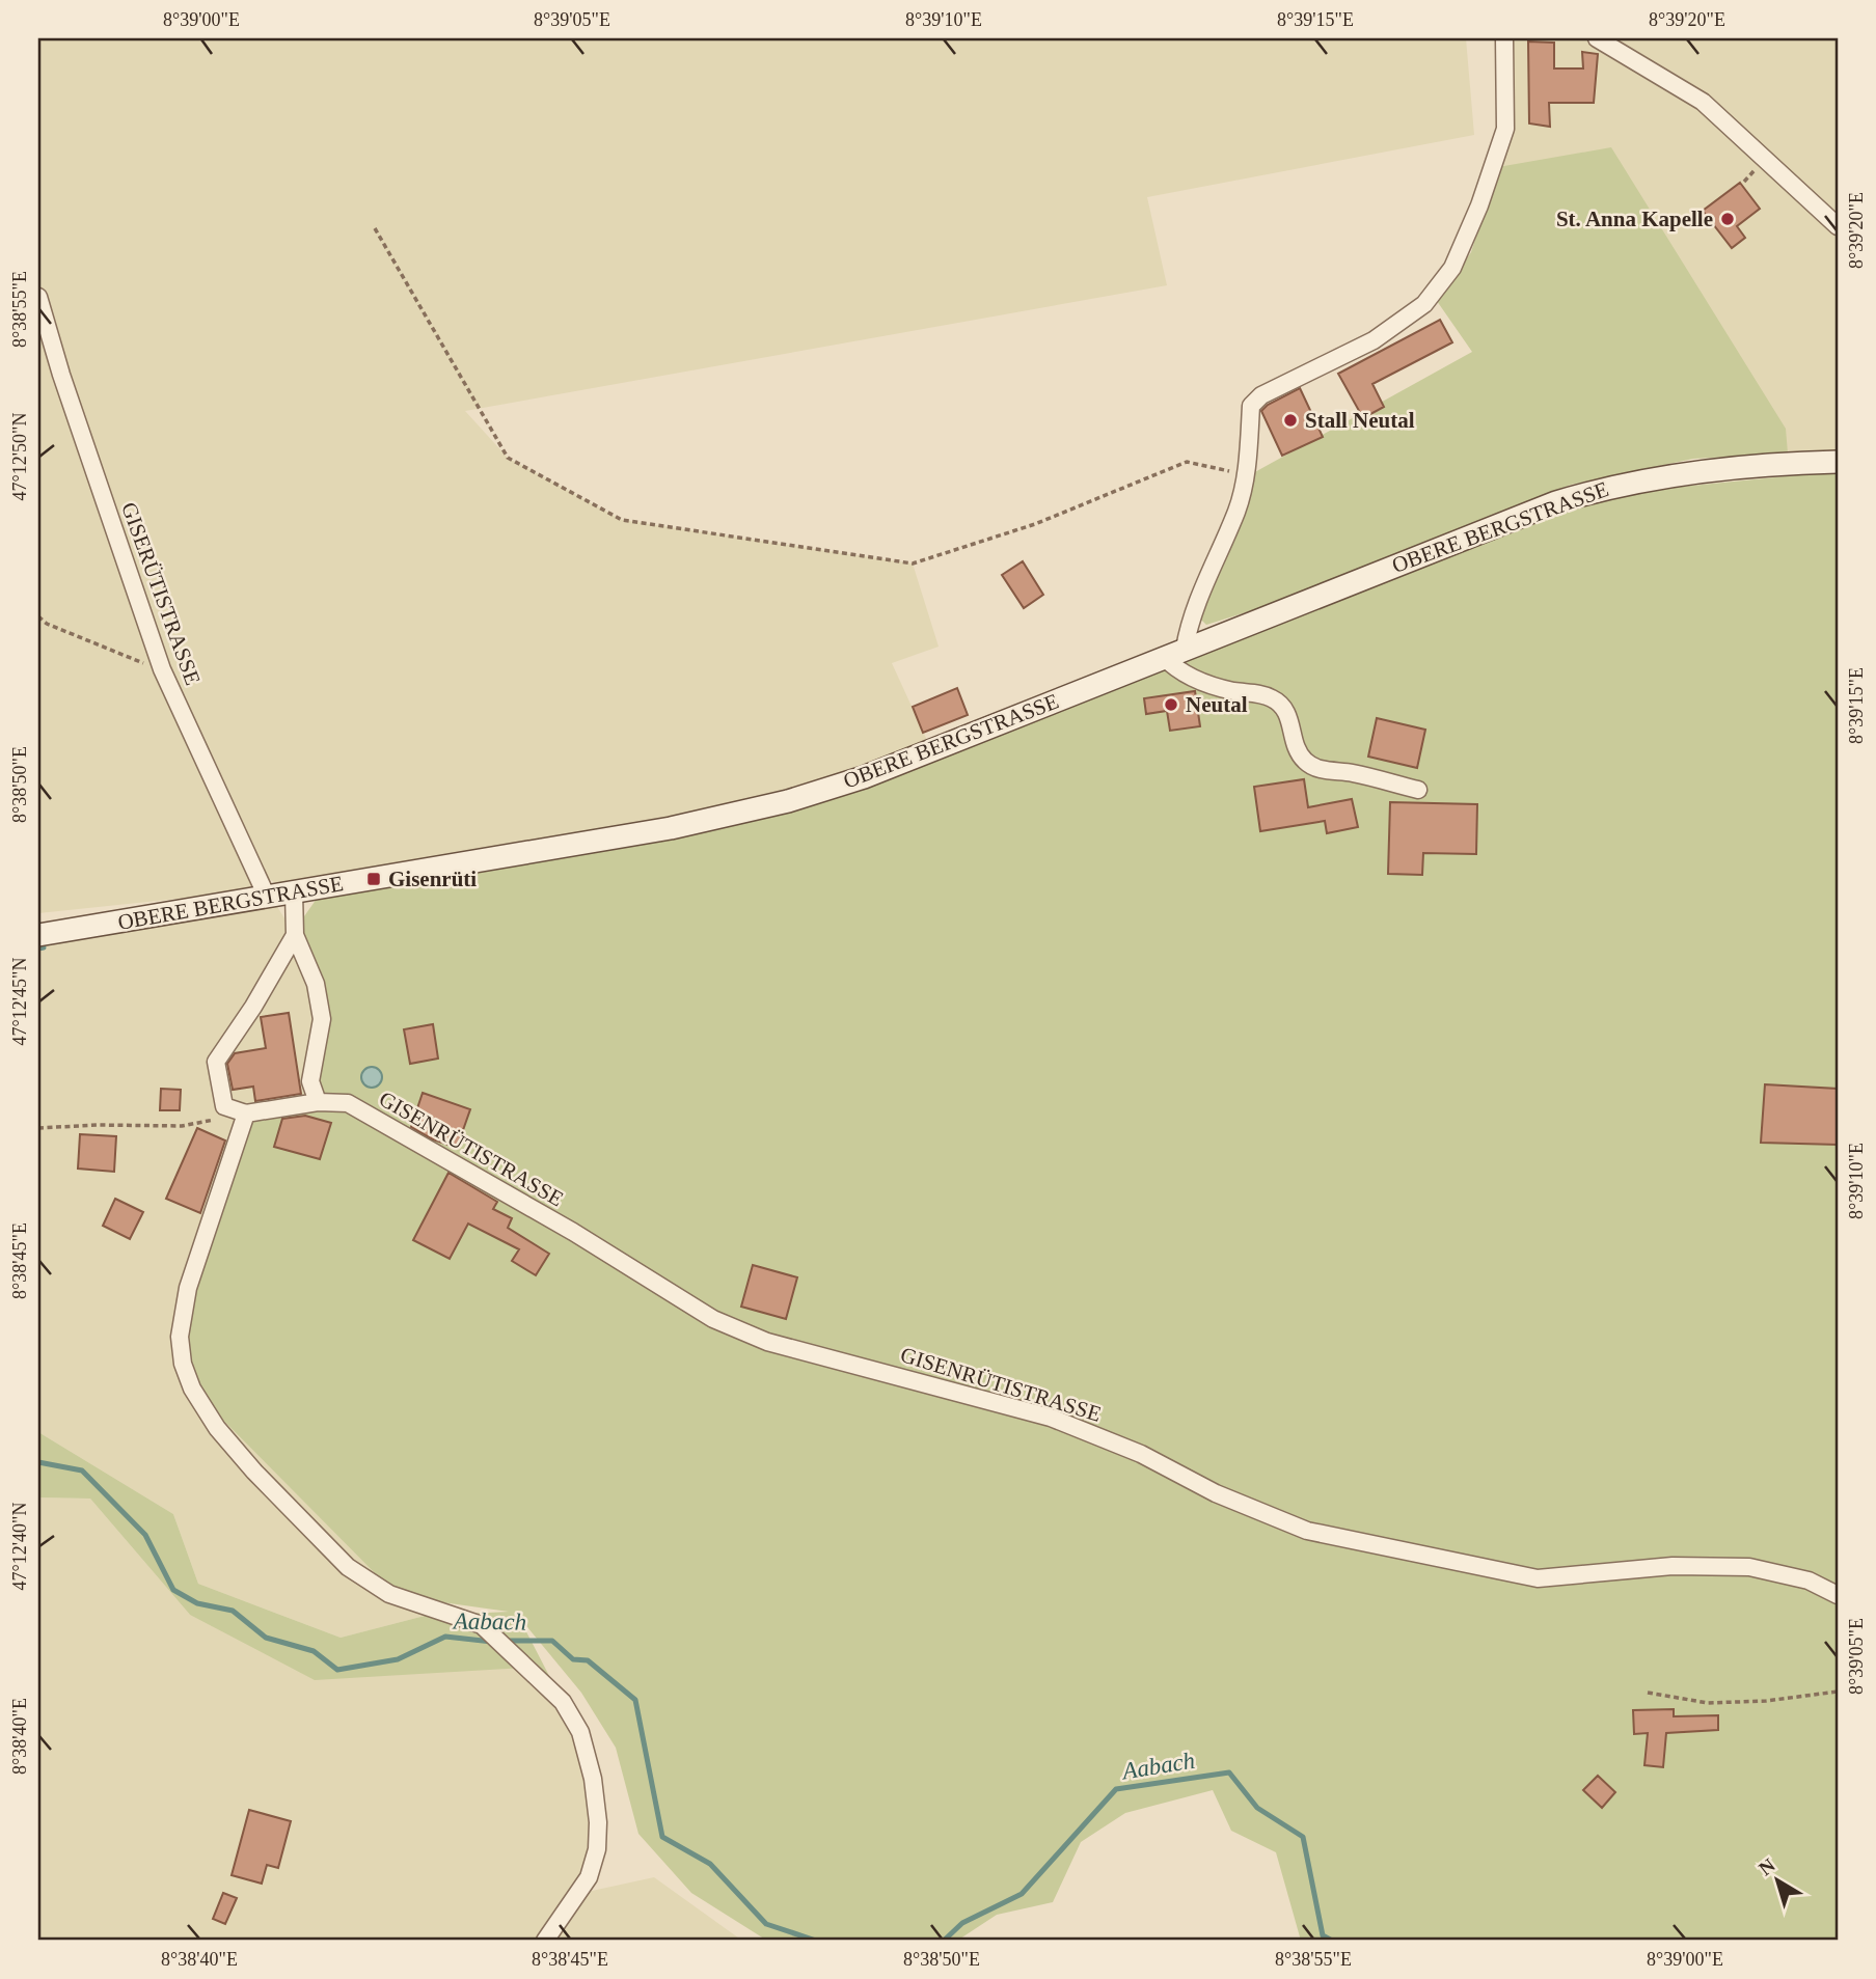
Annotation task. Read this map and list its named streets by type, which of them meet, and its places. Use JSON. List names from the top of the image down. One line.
{"streets":{"main road":["OBERE BERGSTRASSE"],"street":["GISERÜTISTRASSE","GISENRÜTISTRASSE"]},"crossings":[["OBERE BERGSTRASSE","GISERÜTISTRASSE"]],"water":["Aabach"],"places":{"other":["St. Anna Kapelle","Stall Neutal","Neutal"],"transit":["Gisenrüti"]},"north":"top left","coordinates":["8°39'00\"E","8°39'05\"E","8°39'10\"E","8°39'15\"E","8°39'20\"E","8°38'55\"E","47°12'50\"N","8°38'50\"E","47°12'45\"N","8°38'45\"E","47°12'40\"N","8°38'40\"E"]}
